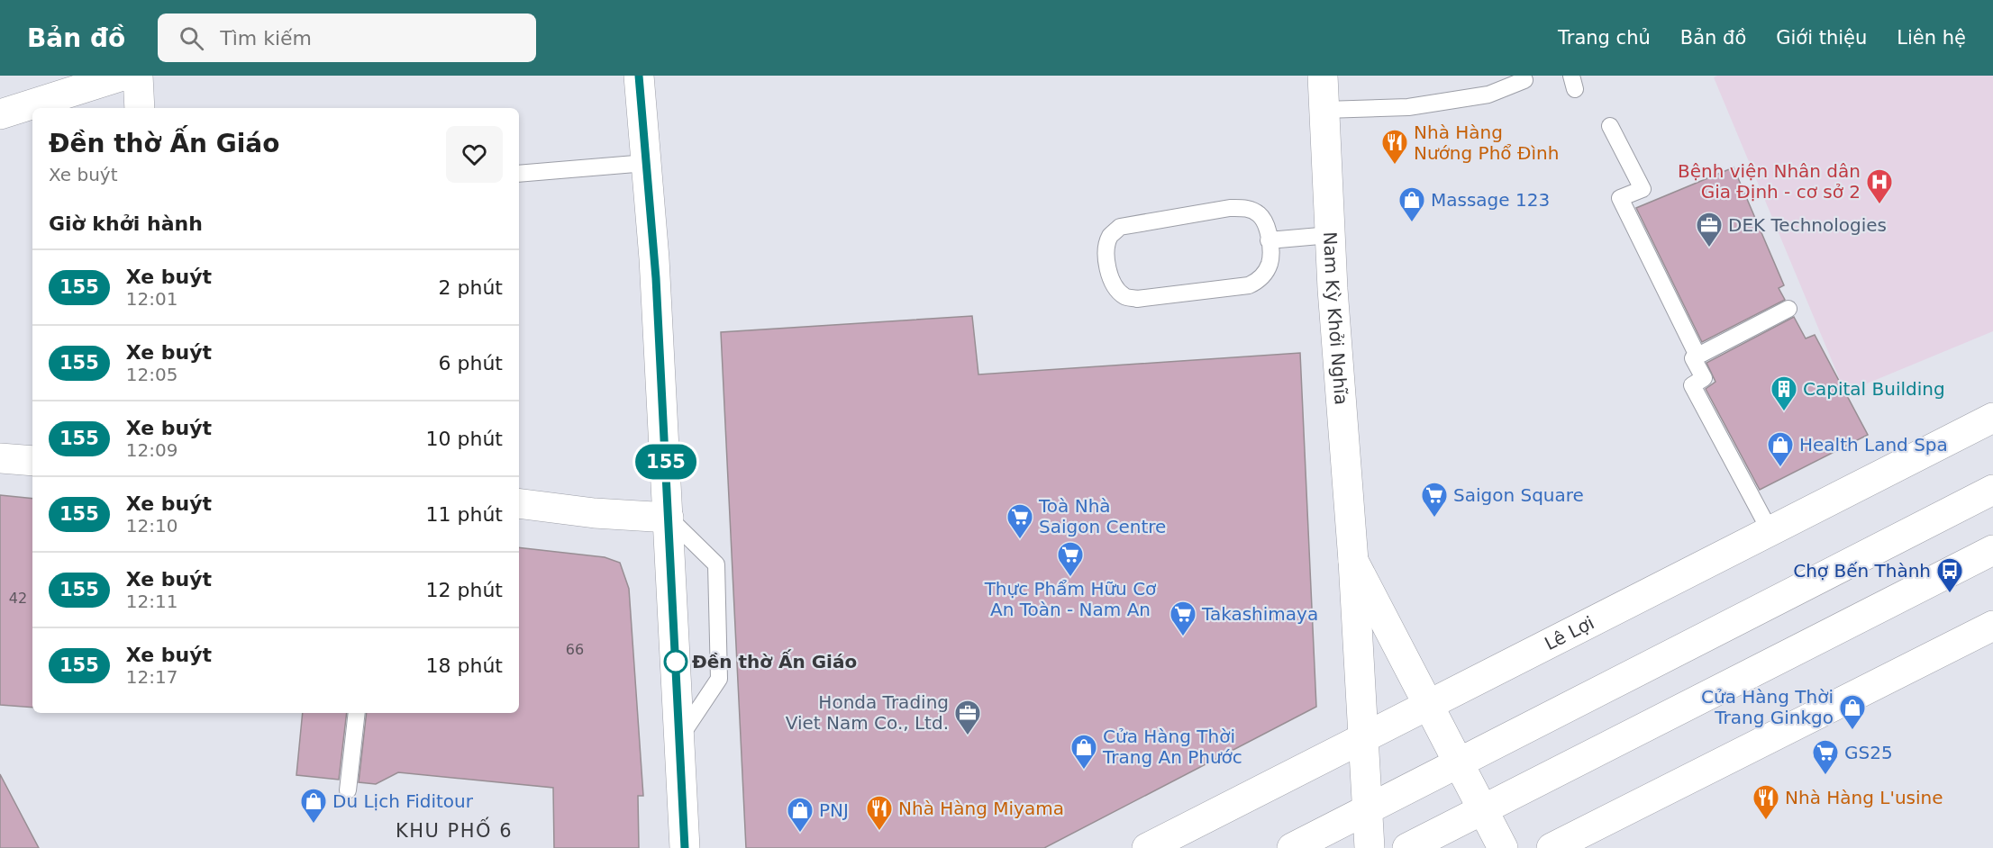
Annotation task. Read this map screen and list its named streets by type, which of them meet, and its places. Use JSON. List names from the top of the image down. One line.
{"streets":{"street":["Nam Kỳ Khởi Nghĩa","Lê Lợi"]},"crossings":[["Nam Kỳ Khởi Nghĩa","Lê Lợi"]],"districts":["KHU PHỐ 6"],"places":{"restaurant":["Nhà Hàng Nướng Phổ Đình","Nhà Hàng L'usine","Nhà Hàng Miyama"],"hospital":["Bệnh viện Nhân dân Gia Định - cơ sở 2"],"shop":["Massage 123","Health Land Spa","Cửa Hàng Thời Trang Ginkgo","Cửa Hàng Thời Trang An Phước","Du Lịch Fiditour","PNJ"],"office":["DEK Technologies","Honda Trading Viet Nam Co., Ltd."],"building":["Capital Building"],"supermarket":["Saigon Square","Toà Nhà Saigon Centre","Thực Phẩm Hữu Cơ An Toàn - Nam An","Takashimaya","GS25"],"bus stop":["Chợ Bến Thành"],"other":["Đền thờ Ấn Giáo"]},"lines":["bus line 155"],"house_numbers":["42","66"],"page":{"header":"Bản đồ","search":"Tìm kiếm","nav":["Trang chủ","Bản đồ","Giới thiệu","Liên hệ"],"on_map":"155","heading":[["Đền thờ Ấn Giáo","Xe buýt"],"Giờ khởi hành"],"list":[{"mark":"155","name":"Xe buýt","note":"12:01","value":"2 phút"},{"mark":"155","name":"Xe buýt","note":"12:05","value":"6 phút"},{"mark":"155","name":"Xe buýt","note":"12:09","value":"10 phút"},{"mark":"155","name":"Xe buýt","note":"12:10","value":"11 phút"},{"mark":"155","name":"Xe buýt","note":"12:11","value":"12 phút"},{"mark":"155","name":"Xe buýt","note":"12:17","value":"18 phút"}]}}
